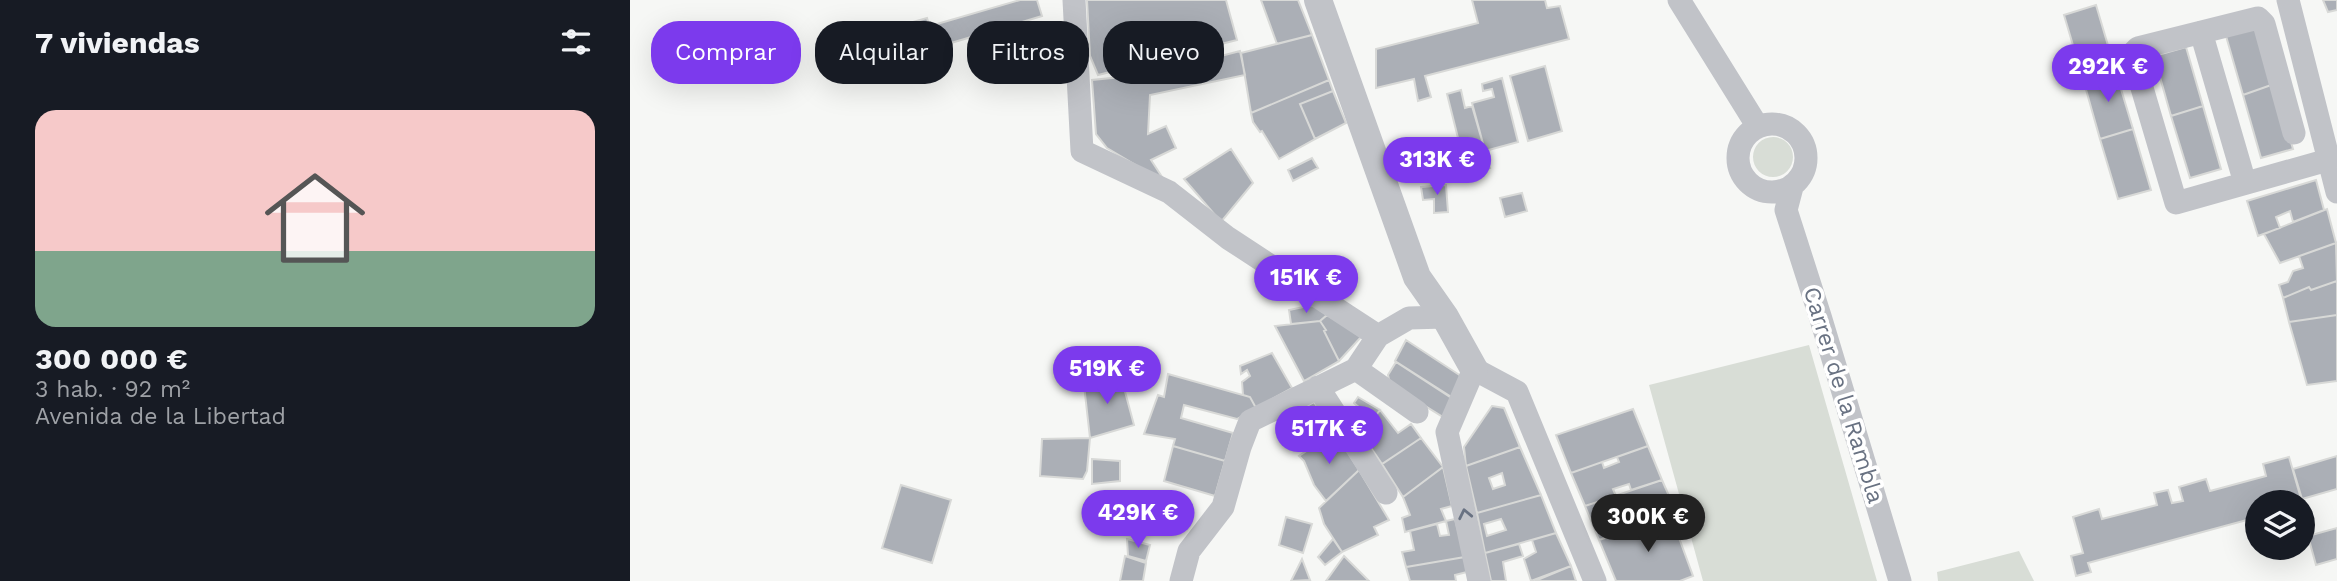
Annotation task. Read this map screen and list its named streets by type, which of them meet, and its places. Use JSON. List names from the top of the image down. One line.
{"streets":{"street":["Carrer de la Rambla"]},"page":{"heading":"7 viviendas","chip":["Comprar","Alquilar","Filtros","Nuevo"],"price":["292K €","313K €","151K €","519K €","517K €","429K €","300K €"],"list":[{"name":"300 000 €","note":"3 hab. · 92 m² · Avenida de la Libertad"}]}}
